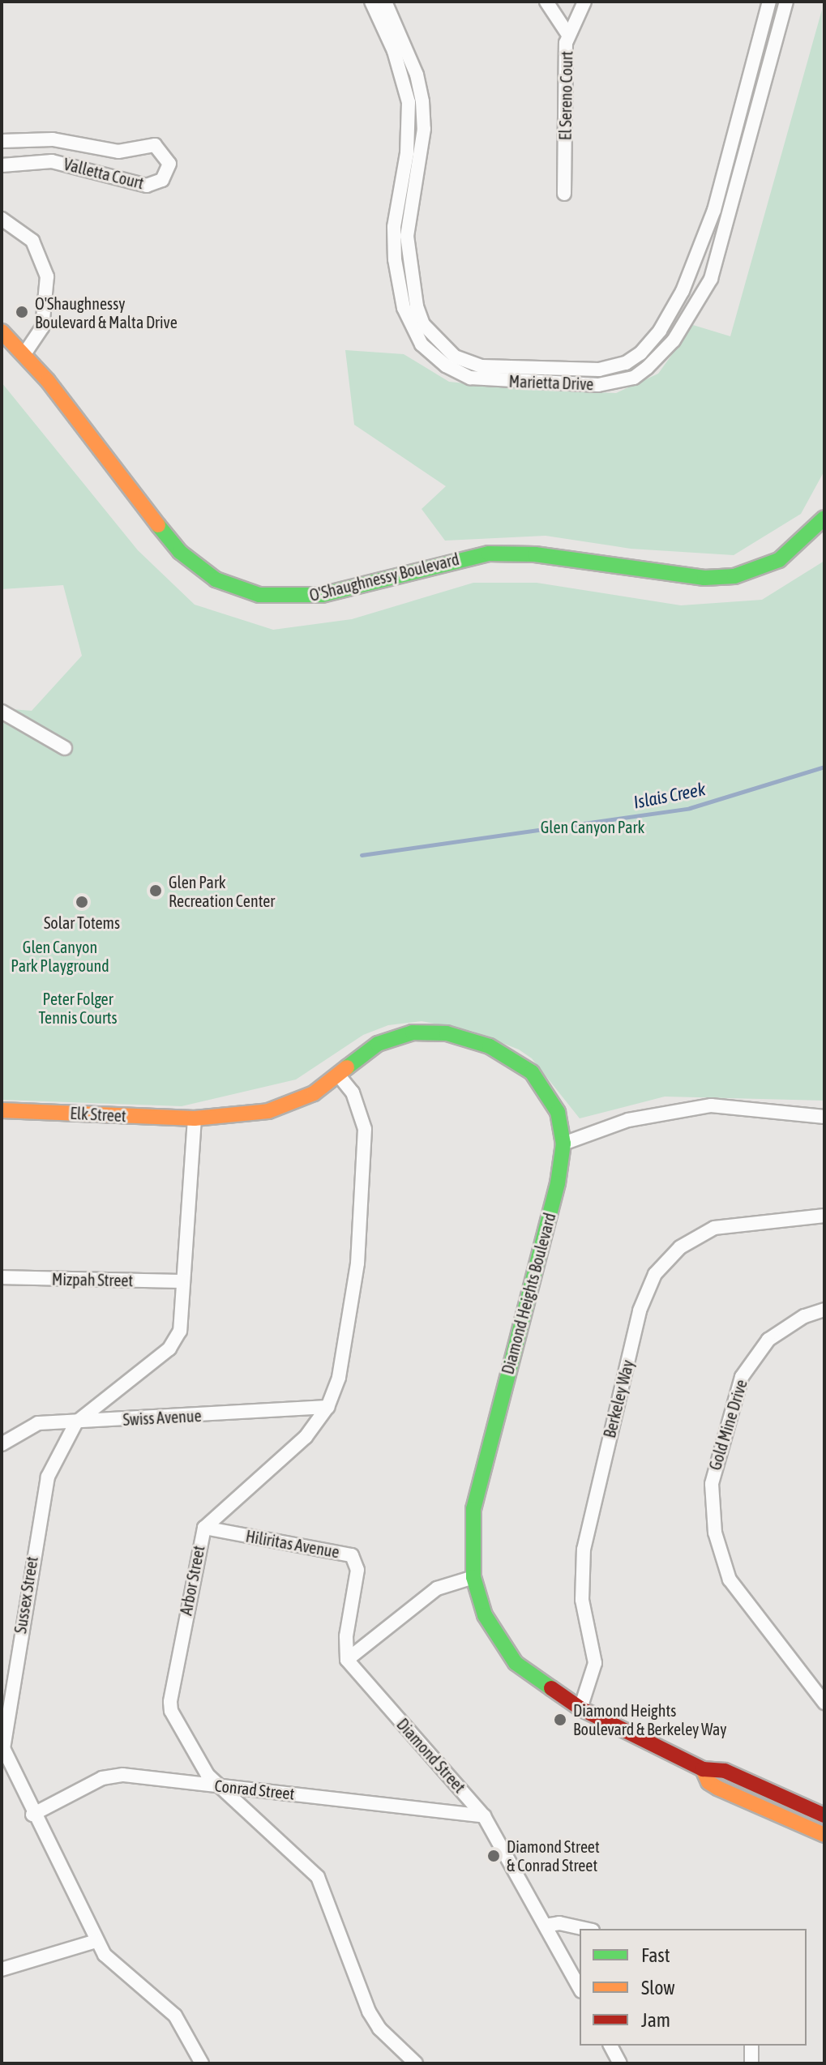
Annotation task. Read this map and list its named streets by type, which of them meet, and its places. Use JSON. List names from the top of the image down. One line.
{"streets":{"main road":["O'Shaughnessy Boulevard","Elk Street","Diamond Heights Boulevard"],"street":["El Sereno Court","Valletta Court","Marietta Drive","Mizpah Street","Berkeley Way","Swiss Avenue","Gold Mine Drive","Hiliritas Avenue","Arbor Street","Sussex Street","Diamond Street","Conrad Street"]},"crossings":[["Elk Street","Diamond Heights Boulevard"],["Elk Street","Sussex Street"],["Mizpah Street","Sussex Street"],["Diamond Heights Boulevard","Berkeley Way"],["Diamond Heights Boulevard","Arbor Street"],["Diamond Heights Boulevard","Sussex Street"],["Swiss Avenue","Arbor Street"],["Swiss Avenue","Sussex Street"],["Hiliritas Avenue","Arbor Street"],["Hiliritas Avenue","Diamond Street"],["Arbor Street","Conrad Street"],["Sussex Street","Conrad Street"],["Diamond Street","Conrad Street"]],"water":["Islais Creek"],"parks":["Glen Canyon Park","Glen Canyon Park Playground","Peter Folger Tennis Courts"],"places":["O'Shaughnessy Boulevard & Malta Drive","Glen Park Recreation Center","Solar Totems","Diamond Heights Boulevard & Berkeley Way","Diamond Street & Conrad Street"],"legend":["Fast","Slow","Jam"]}
